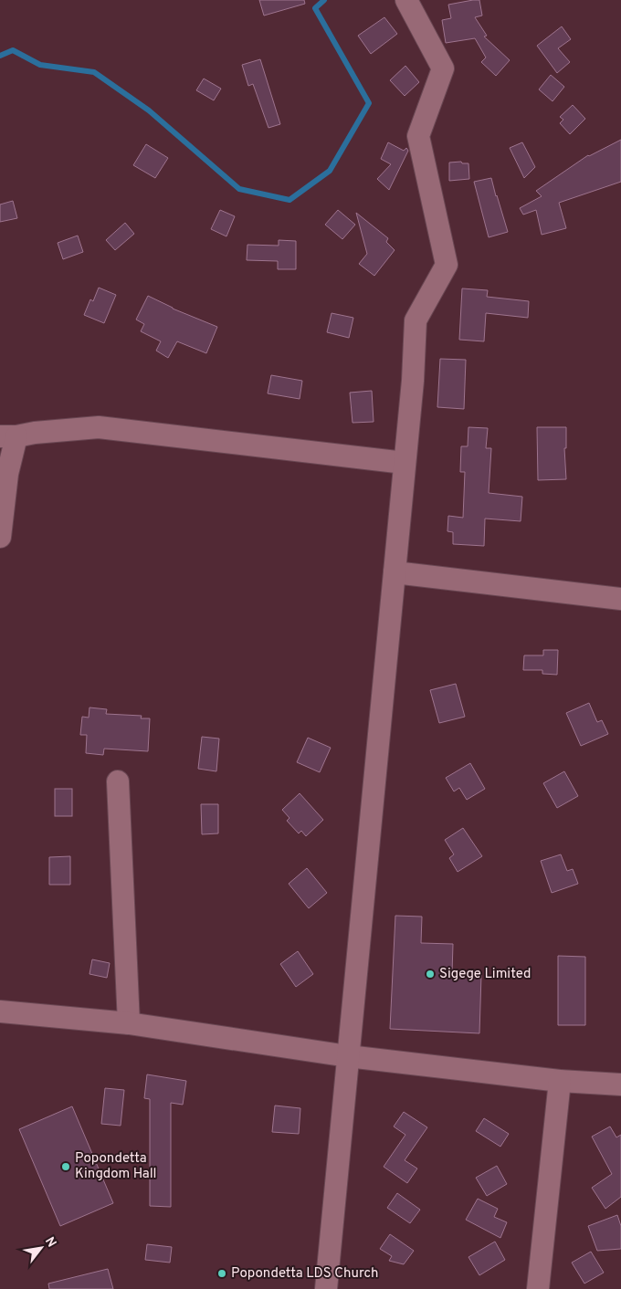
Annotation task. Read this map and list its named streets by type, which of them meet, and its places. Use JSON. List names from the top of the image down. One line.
{"places":["Sigege Limited","Popondetta Kingdom Hall","Popondetta LDS Church"],"north":"top right"}
